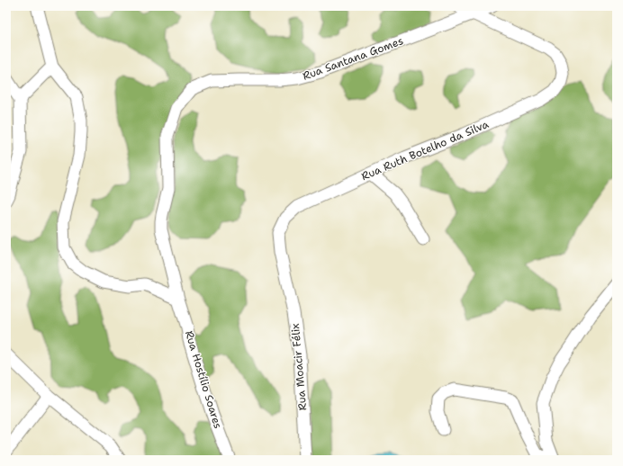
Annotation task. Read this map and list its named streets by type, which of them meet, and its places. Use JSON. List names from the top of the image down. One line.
{"streets":{"street":["Rua Santana Gomes","Rua Ruth Botelho da Silva","Rua Moacir Félix","Rua Hostílio Soares"]},"crossings":[["Rua Santana Gomes","Rua Ruth Botelho da Silva"],["Rua Santana Gomes","Rua Hostílio Soares"],["Rua Ruth Botelho da Silva","Rua Moacir Félix"]]}
